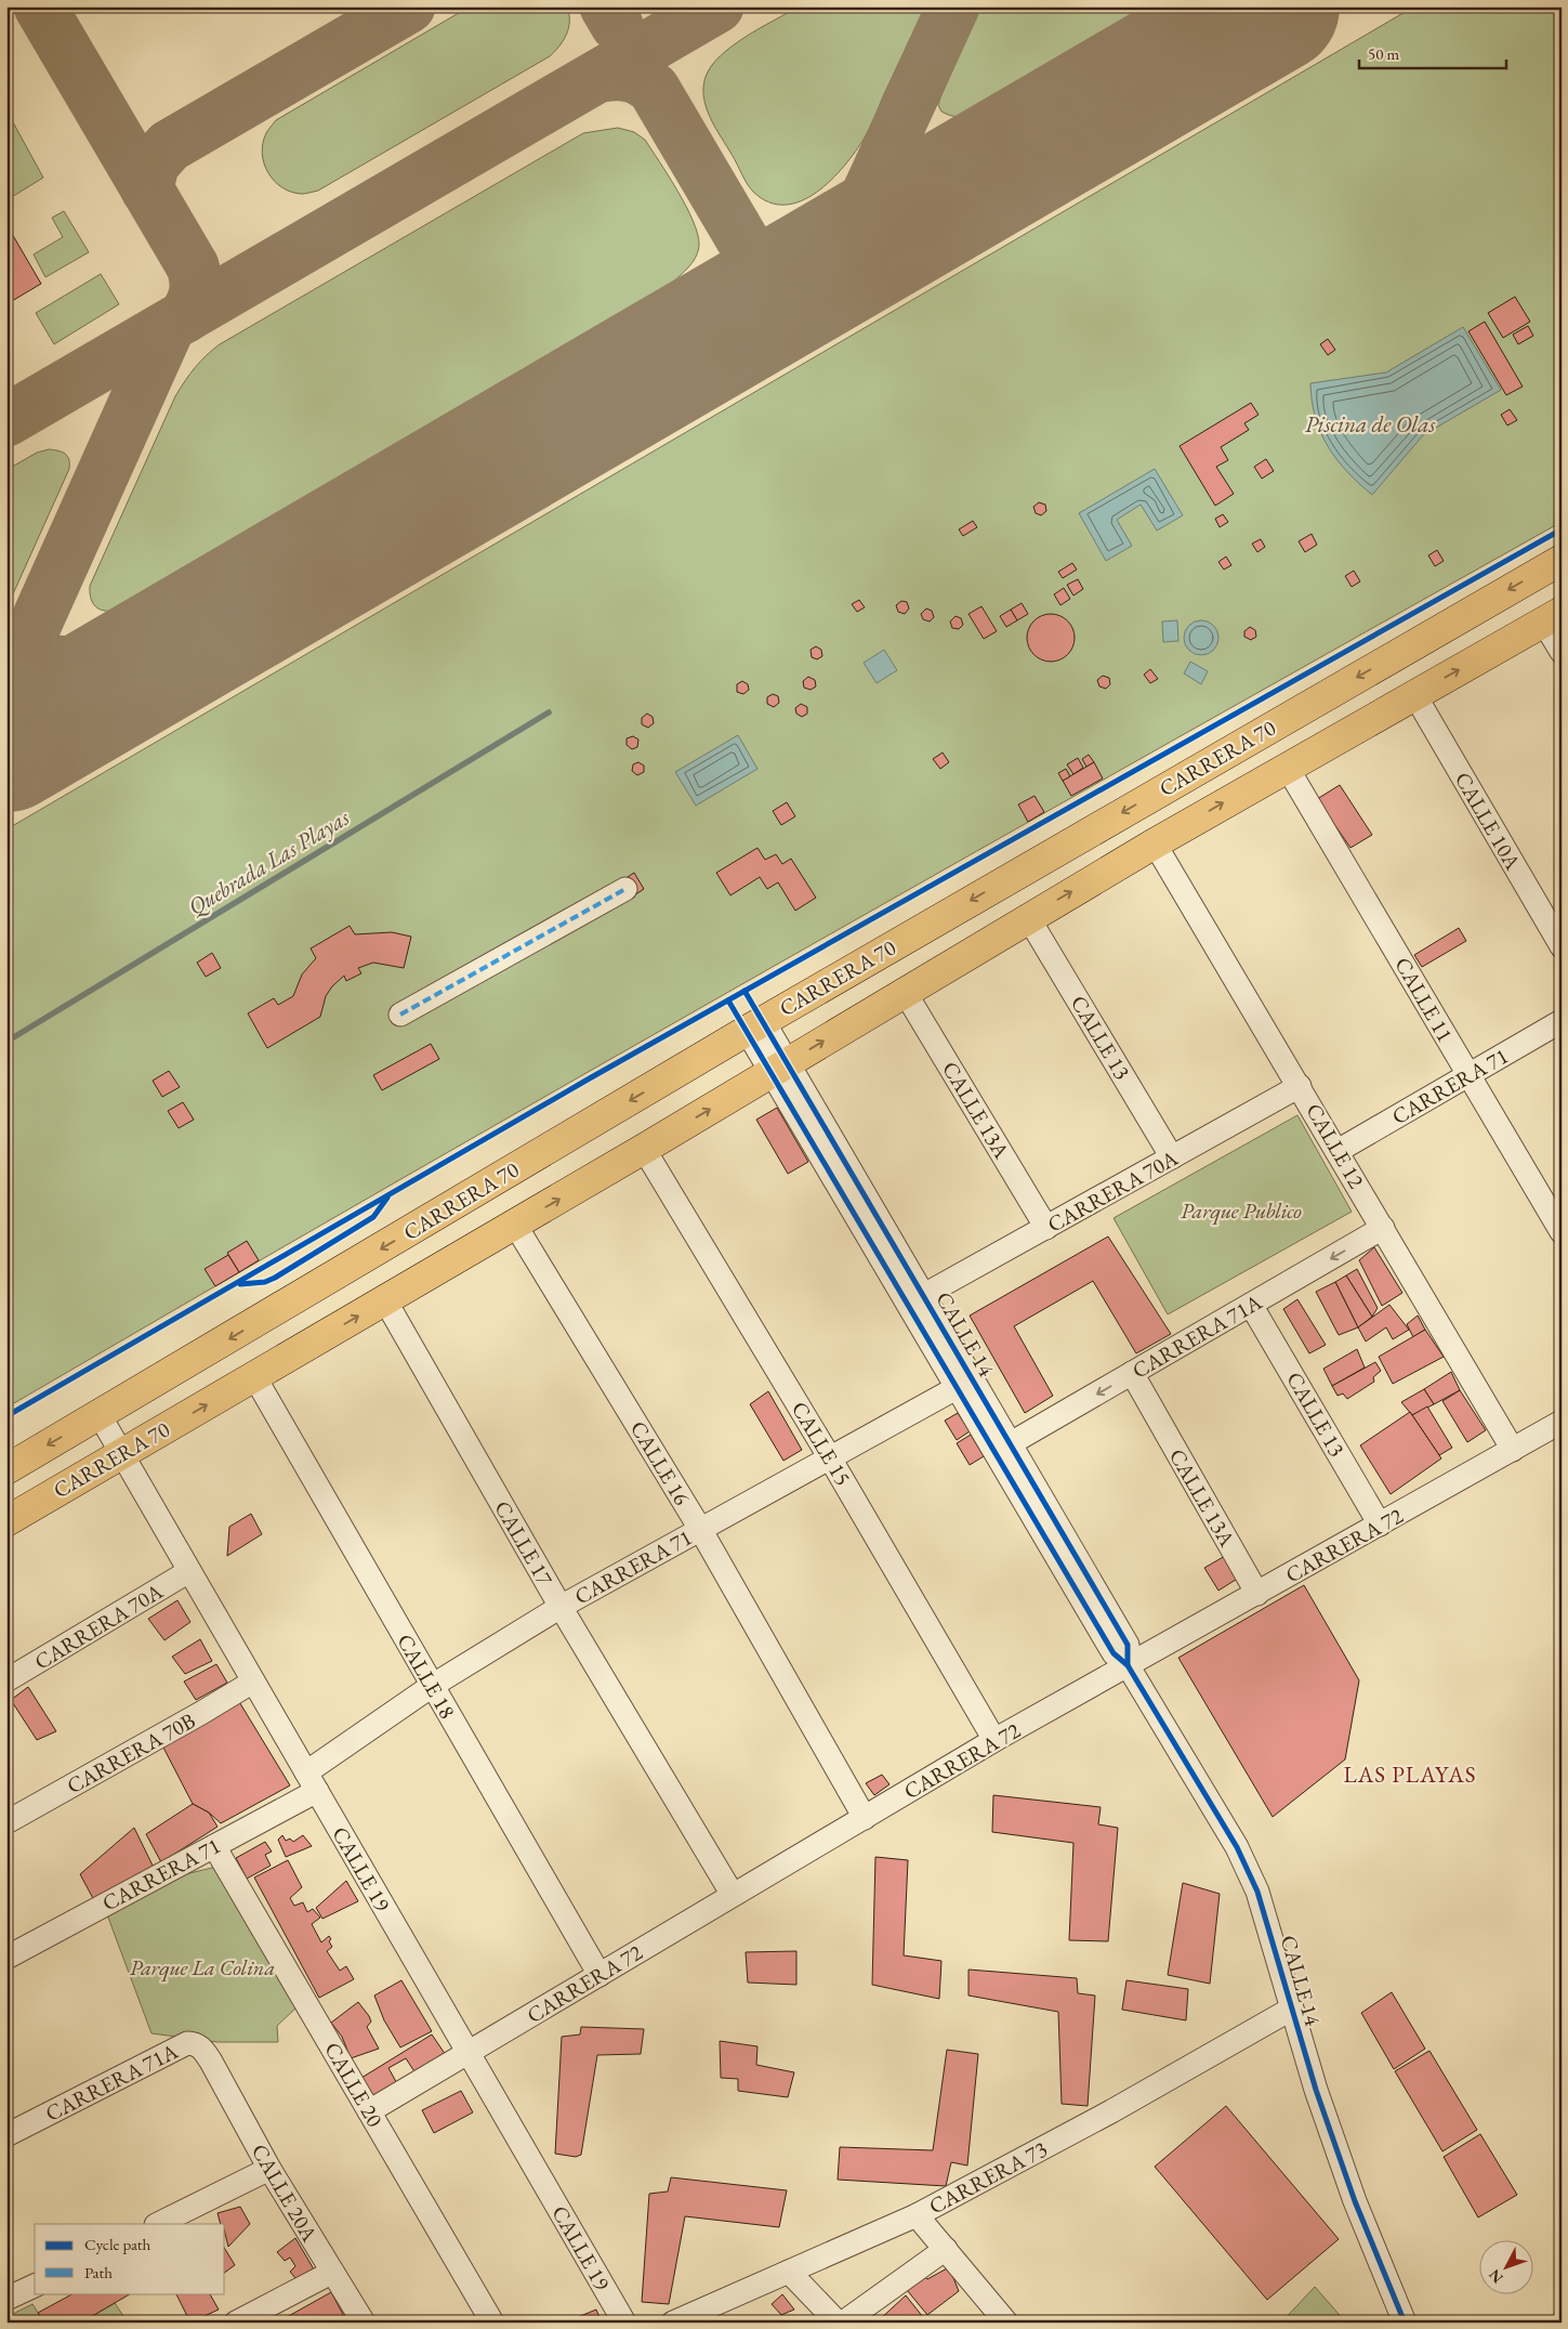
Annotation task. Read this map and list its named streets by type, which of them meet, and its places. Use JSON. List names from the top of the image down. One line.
{"streets":{"main road":["CARRERA 70"],"street":["CALLE 10A","CALLE 11","CALLE 13","CARRERA 71","CALLE 13A","CALLE 12","CARRERA 70A","CALLE 14","CARRERA 71A","CALLE 15","CALLE 16","CALLE 17","CARRERA 72","CALLE 18","CARRERA 70B","CALLE 19","CALLE 20","CARRERA 73","CALLE 20A"]},"crossings":[["CARRERA 70","CALLE 10A"],["CARRERA 70","CALLE 11"],["CARRERA 70","CALLE 13"],["CARRERA 70","CALLE 13A"],["CARRERA 70","CALLE 12"],["CARRERA 70","CALLE 14"],["CARRERA 70","CALLE 15"],["CARRERA 70","CALLE 16"],["CARRERA 70","CALLE 17"],["CARRERA 70","CALLE 18"],["CARRERA 70","CALLE 19"],["CALLE 11","CARRERA 71"],["CALLE 13","CARRERA 70A"],["CALLE 13","CARRERA 71A"],["CALLE 13","CARRERA 72"],["CARRERA 71","CALLE 12"],["CARRERA 71","CALLE 14"],["CARRERA 71","CALLE 15"],["CARRERA 71","CALLE 16"],["CARRERA 71","CALLE 17"],["CARRERA 71","CALLE 18"],["CARRERA 71","CALLE 19"],["CARRERA 71","CALLE 20"],["CALLE 13A","CARRERA 70A"],["CALLE 13A","CARRERA 71A"],["CALLE 13A","CARRERA 72"],["CALLE 12","CARRERA 70A"],["CALLE 12","CARRERA 71A"],["CALLE 12","CARRERA 72"],["CARRERA 70A","CALLE 14"],["CARRERA 70A","CALLE 19"],["CALLE 14","CARRERA 71A"],["CALLE 14","CARRERA 72"],["CALLE 14","CARRERA 73"],["CARRERA 71A","CALLE 20A"],["CALLE 15","CARRERA 72"],["CALLE 16","CARRERA 72"],["CALLE 17","CARRERA 72"],["CARRERA 72","CALLE 18"],["CARRERA 72","CALLE 19"],["CARRERA 72","CALLE 20"],["CARRERA 70B","CALLE 19"]],"one_way":["CARRERA 71A"],"districts":["LAS PLAYAS"],"water":["Piscina de Olas","Quebrada Las Playas"],"parks":["Parque Publico","Parque La Colina"],"legend":["Cycle path","Path"],"scale_bar":"50 m","north":"bottom left"}
